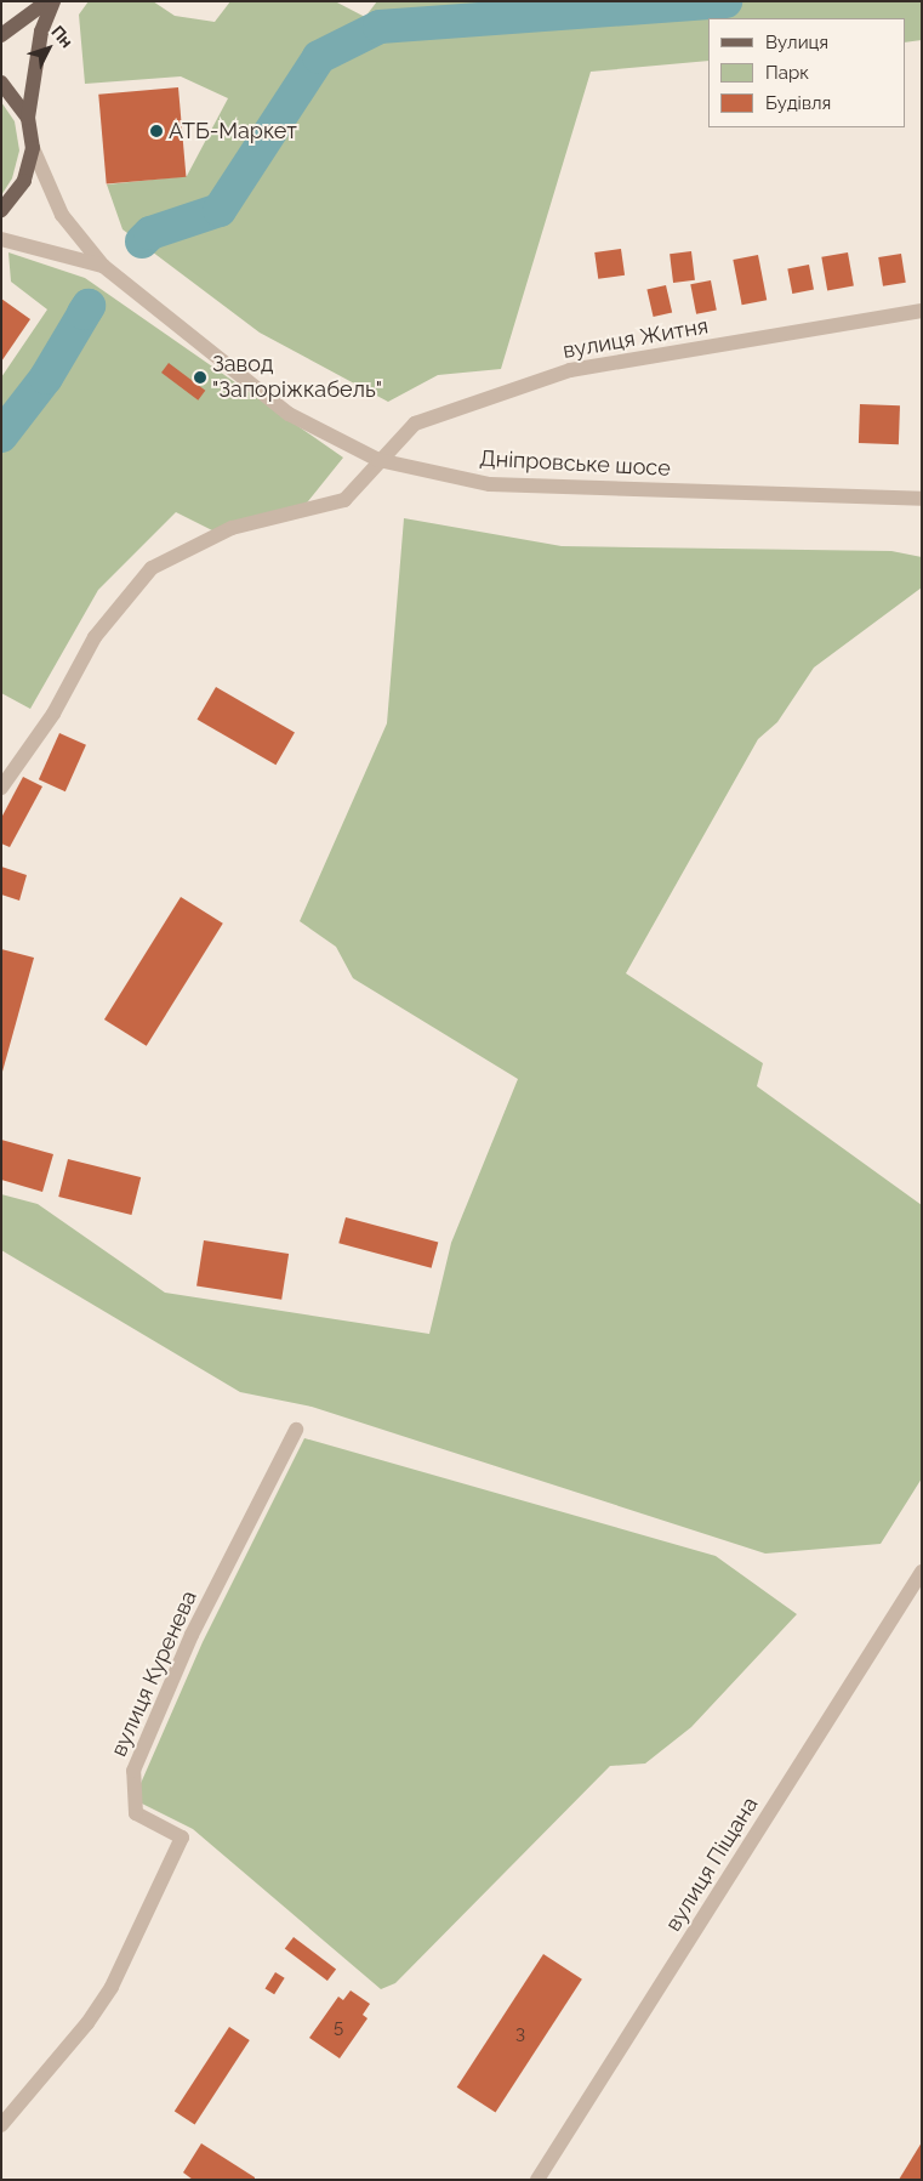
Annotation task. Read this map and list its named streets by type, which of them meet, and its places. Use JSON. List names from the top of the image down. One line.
{"streets":{"street":["вулиця Житня","Дніпровське шосе","вулиця Куренева","вулиця Піщана"]},"crossings":[["вулиця Житня","Дніпровське шосе"]],"places":["АТБ-Маркет","Завод \"Запоріжкабель\""],"house_numbers":["5","3"],"legend":["Вулиця","Парк","Будівля"],"north":"top right"}
